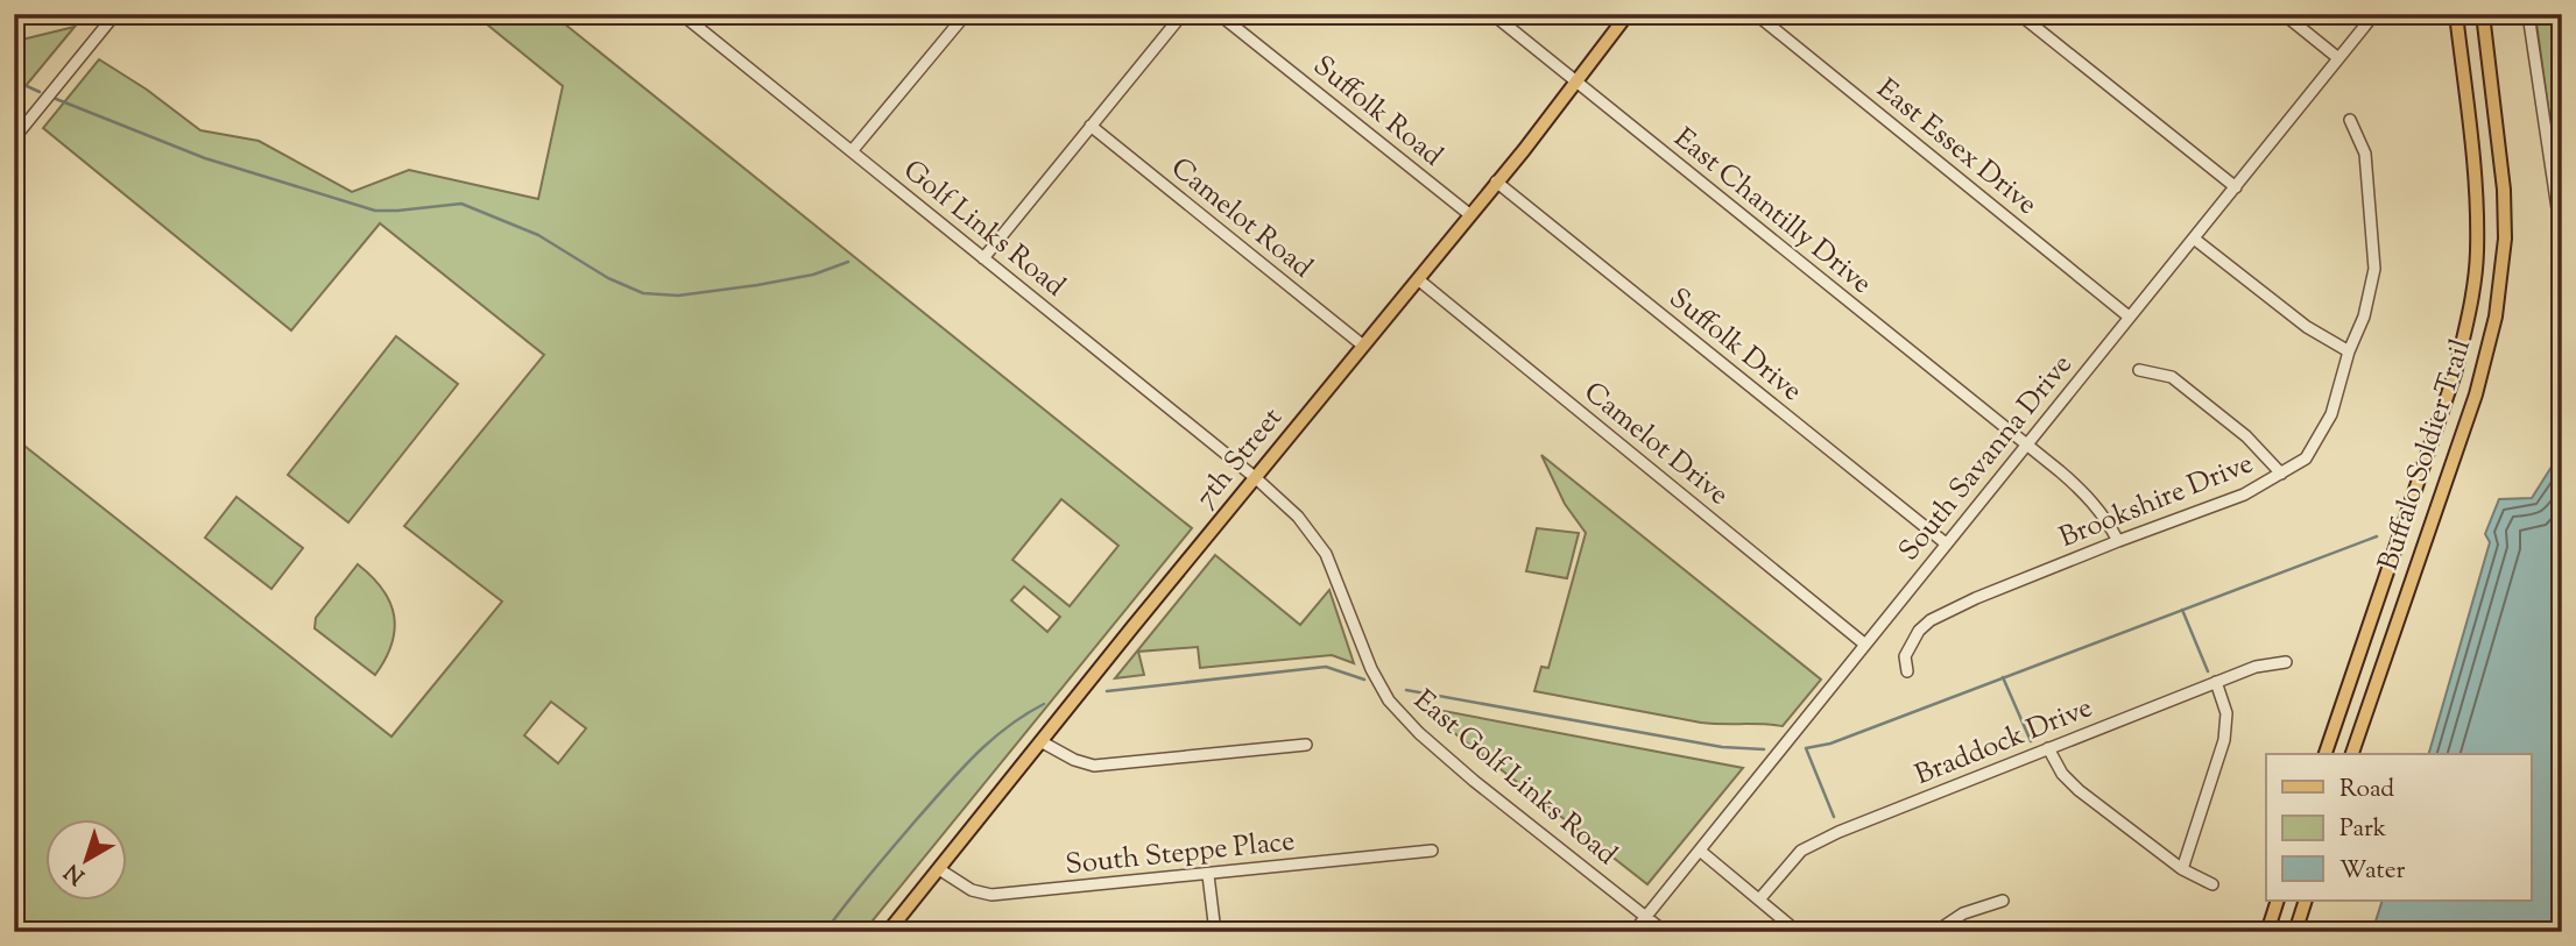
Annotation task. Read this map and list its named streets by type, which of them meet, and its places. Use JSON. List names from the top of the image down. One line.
{"streets":{"main road":["Buffalo Soldier Trail","7th Street"],"street":["Suffolk Road","East Essex Drive","East Chantilly Drive","Camelot Road","Golf Links Road","Suffolk Drive","Camelot Drive","South Savanna Drive","Brookshire Drive","Braddock Drive","East Golf Links Road","South Steppe Place"]},"crossings":[["Suffolk Road","7th Street"],["East Essex Drive","South Savanna Drive"],["East Chantilly Drive","7th Street"],["East Chantilly Drive","South Savanna Drive"],["East Chantilly Drive","Brookshire Drive"],["Camelot Road","7th Street"],["Golf Links Road","7th Street"],["Golf Links Road","East Golf Links Road"],["Suffolk Drive","7th Street"],["Suffolk Drive","South Savanna Drive"],["Camelot Drive","7th Street"],["Camelot Drive","South Savanna Drive"],["7th Street","East Golf Links Road"],["7th Street","South Steppe Place"],["South Savanna Drive","East Golf Links Road"]],"legend":["Road","Park","Water"],"north":"bottom left"}
